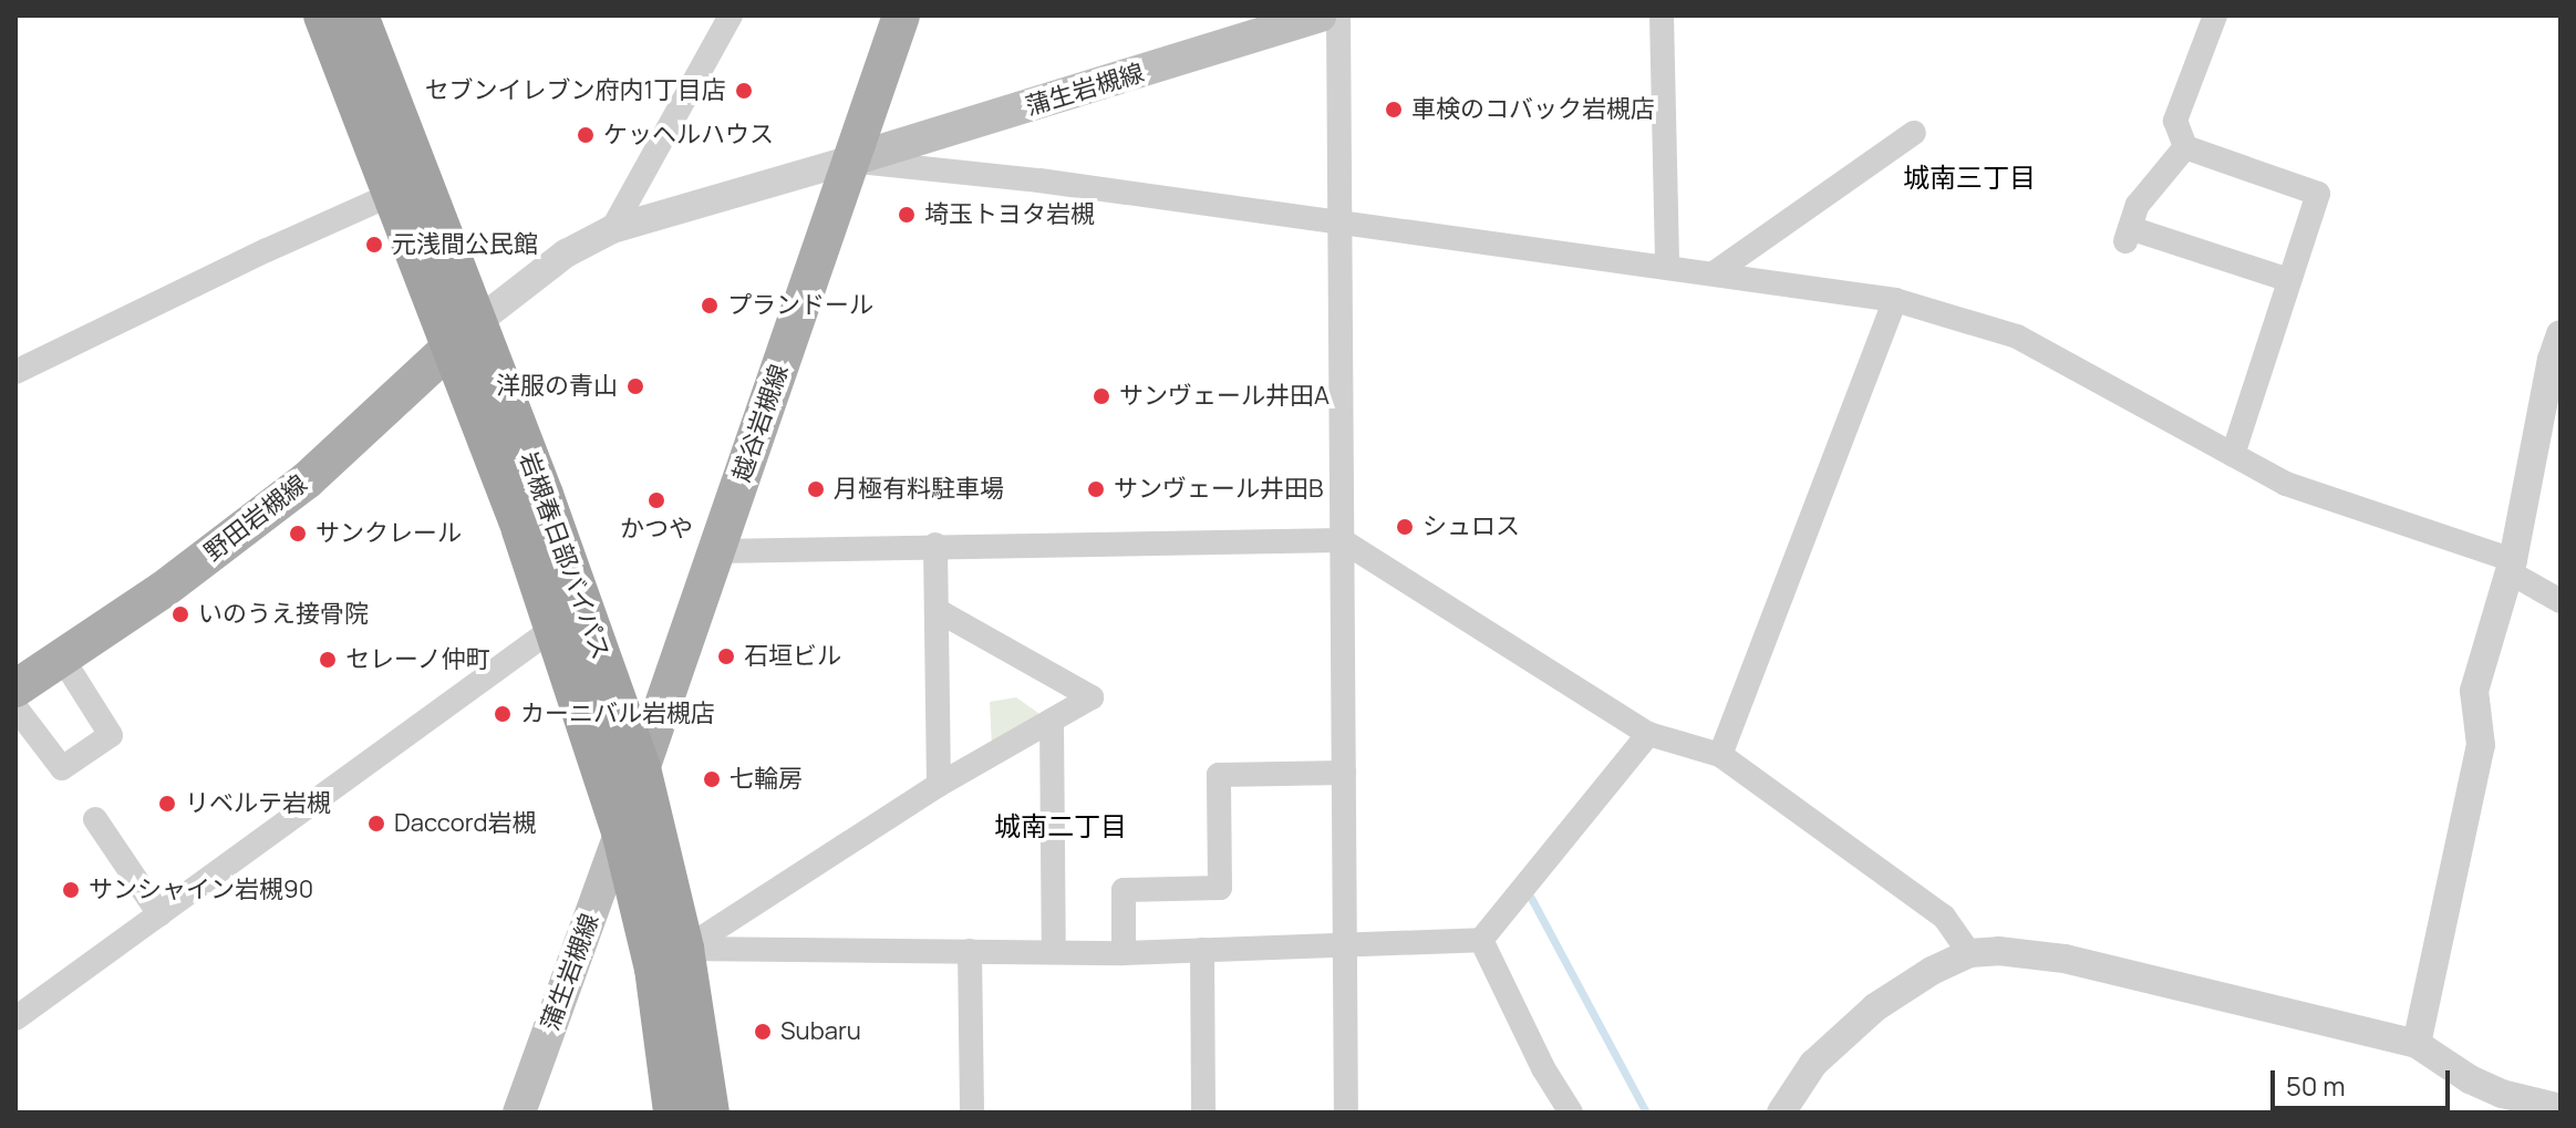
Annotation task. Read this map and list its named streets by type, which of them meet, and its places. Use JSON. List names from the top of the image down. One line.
{"streets":{"highway":["岩槻春日部バイパス"],"main road":["蒲生岩槻線","越谷岩槻線","野田岩槻線"]},"crossings":[["蒲生岩槻線","越谷岩槻線"],["蒲生岩槻線","岩槻春日部バイパス"],["越谷岩槻線","岩槻春日部バイパス"],["野田岩槻線","岩槻春日部バイパス"]],"districts":["城南三丁目","城南二丁目"],"places":["セブンイレブン府内1丁目店","車検のコバック岩槻店","ケッヘルハウス","埼玉トヨタ岩槻","元浅間公民館","プランドール","洋服の青山","サンヴェール井田A","月極有料駐車場","サンヴェール井田B","かつや","シュロス","サンクレール","いのうえ接骨院","石垣ビル","セレーノ仲町","カーニバル岩槻店","七輪房","リベルテ岩槻","Daccord岩槻","サンシャイン岩槻90","Subaru"],"scale_bar":"50 m"}
